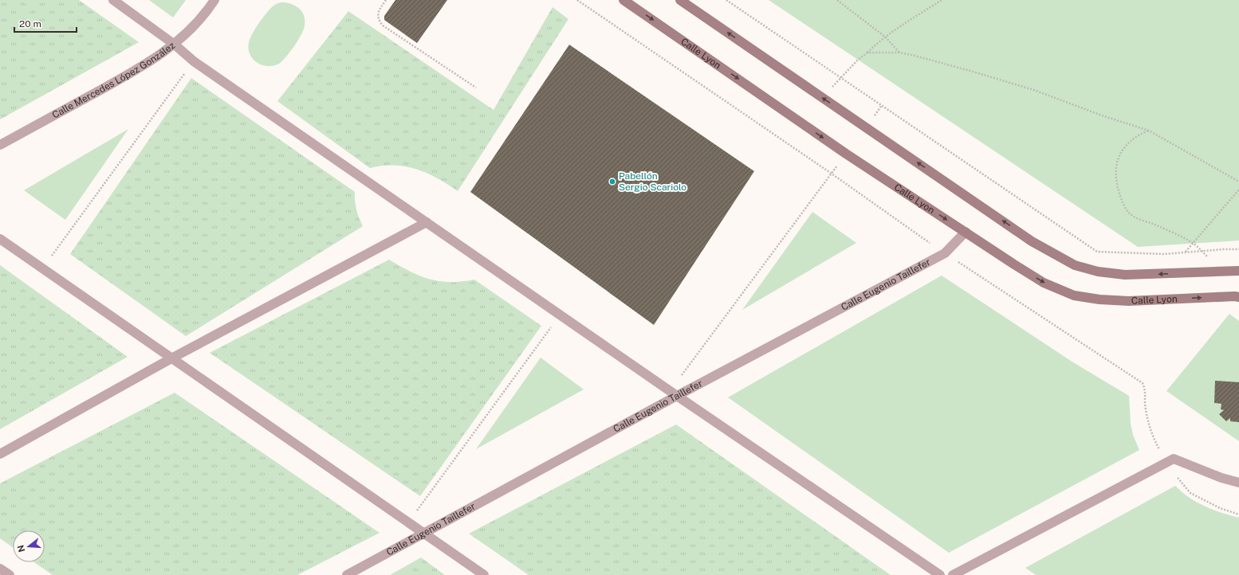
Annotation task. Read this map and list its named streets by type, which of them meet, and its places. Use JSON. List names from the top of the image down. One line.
{"streets":{"street":["Calle Lyon","Calle Mercedes López González","Calle Eugenio Taillefer"]},"crossings":[["Calle Lyon","Calle Eugenio Taillefer"]],"places":["Pabellón Sergio Scariolo"],"scale_bar":"20 m","north":"left"}
